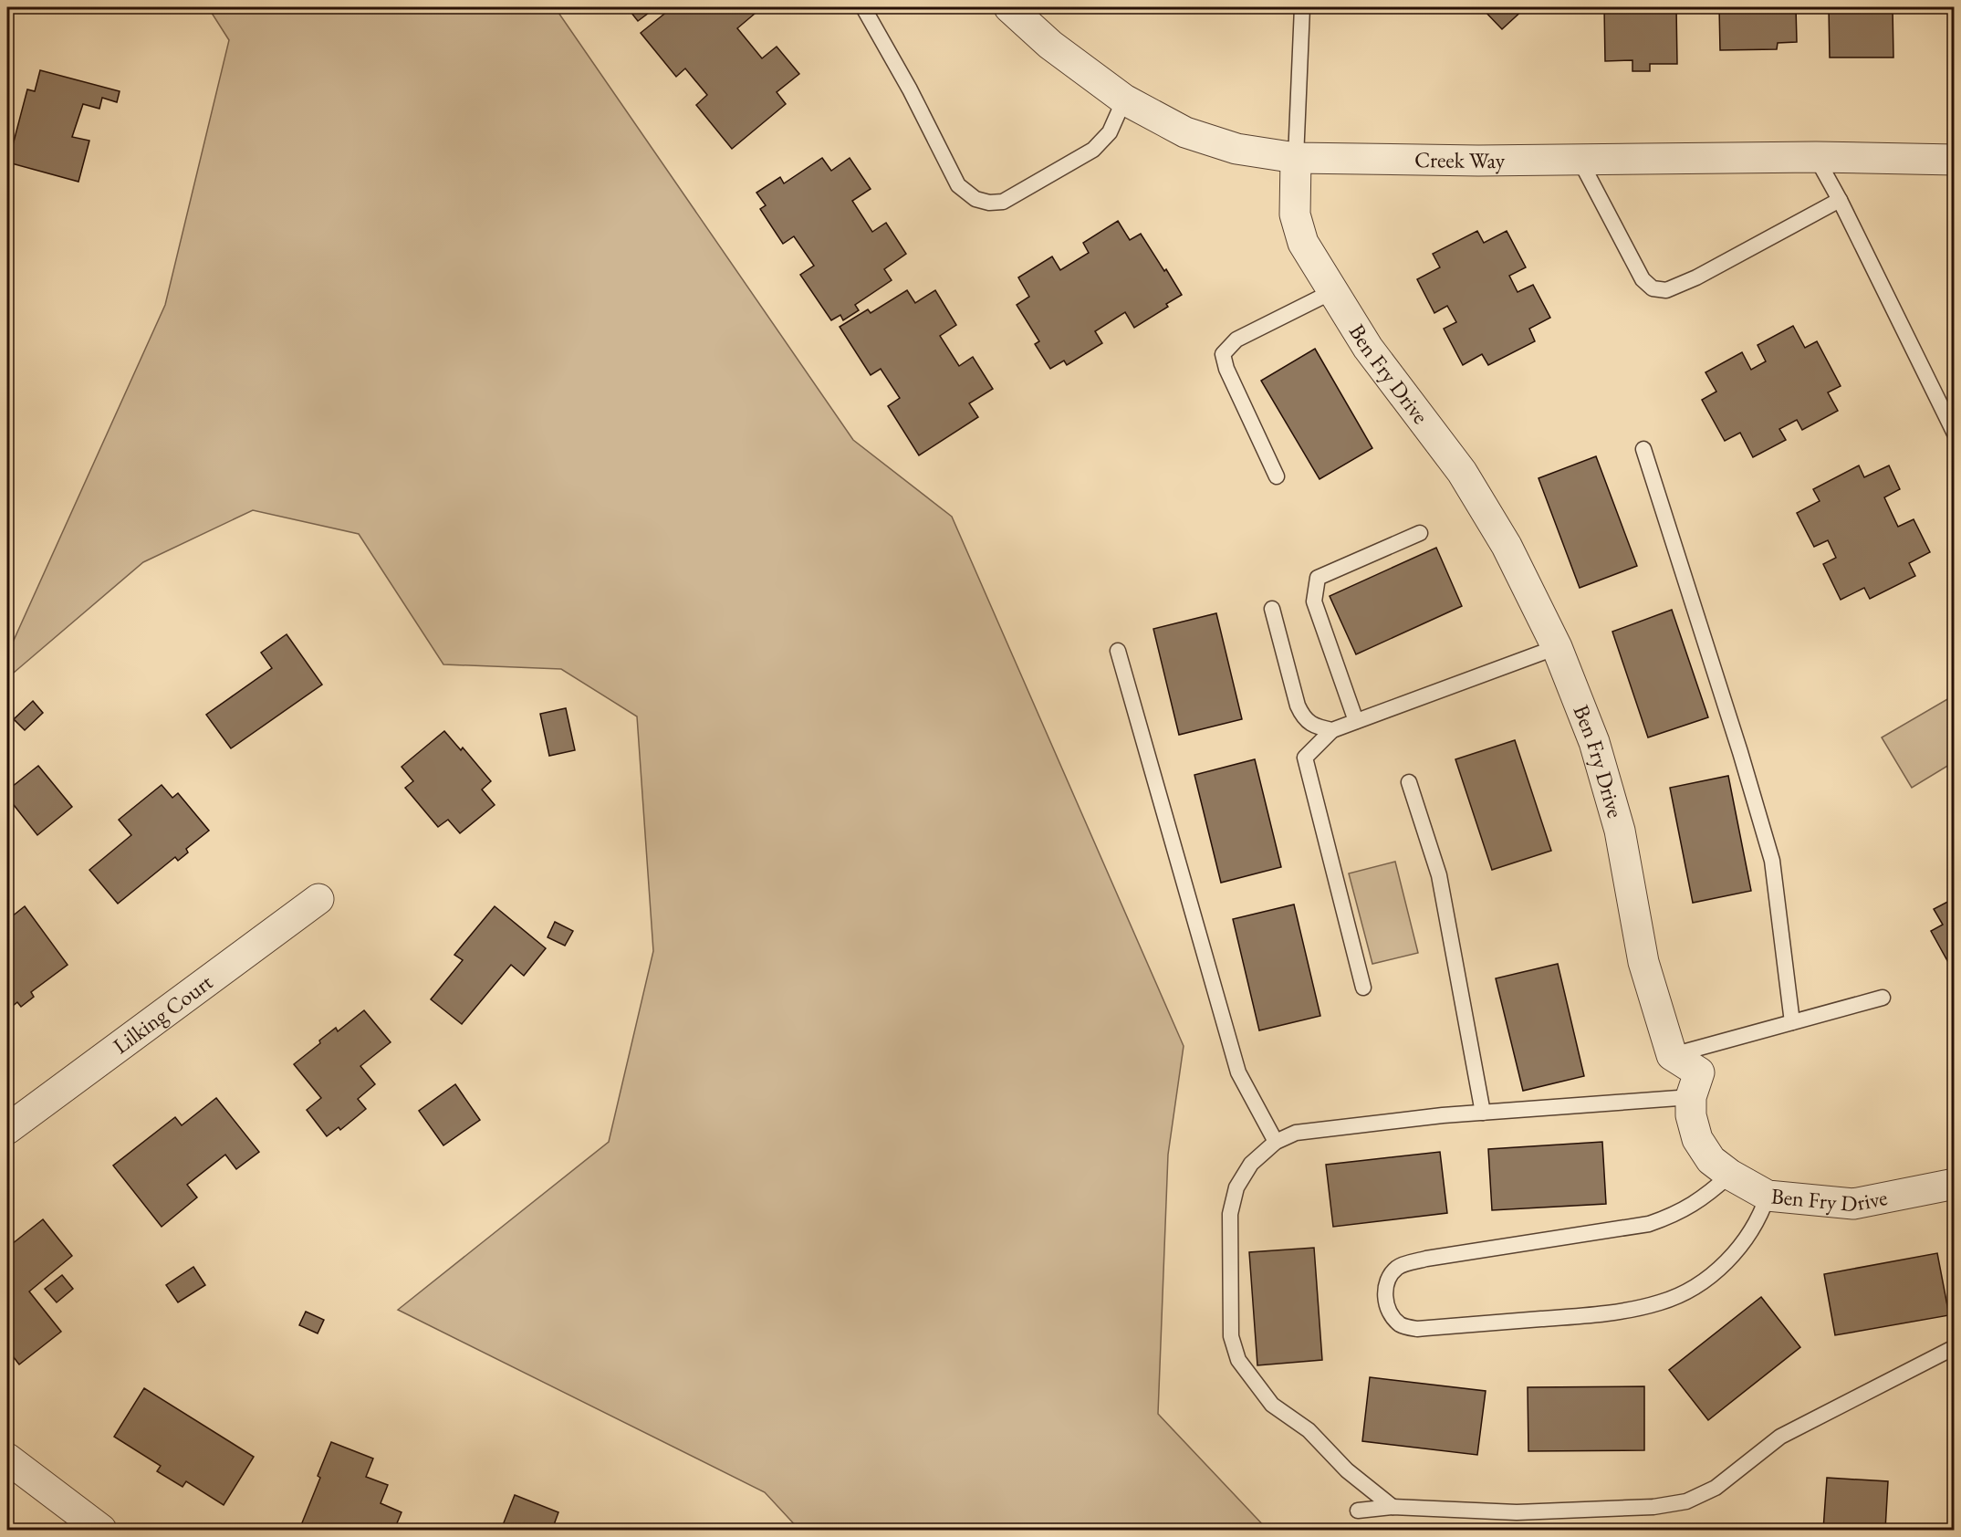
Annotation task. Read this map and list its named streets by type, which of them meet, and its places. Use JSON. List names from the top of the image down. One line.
{"streets":{"street":["Creek Way","Ben Fry Drive","Lilking Court"]},"crossings":[["Creek Way","Ben Fry Drive"]]}
